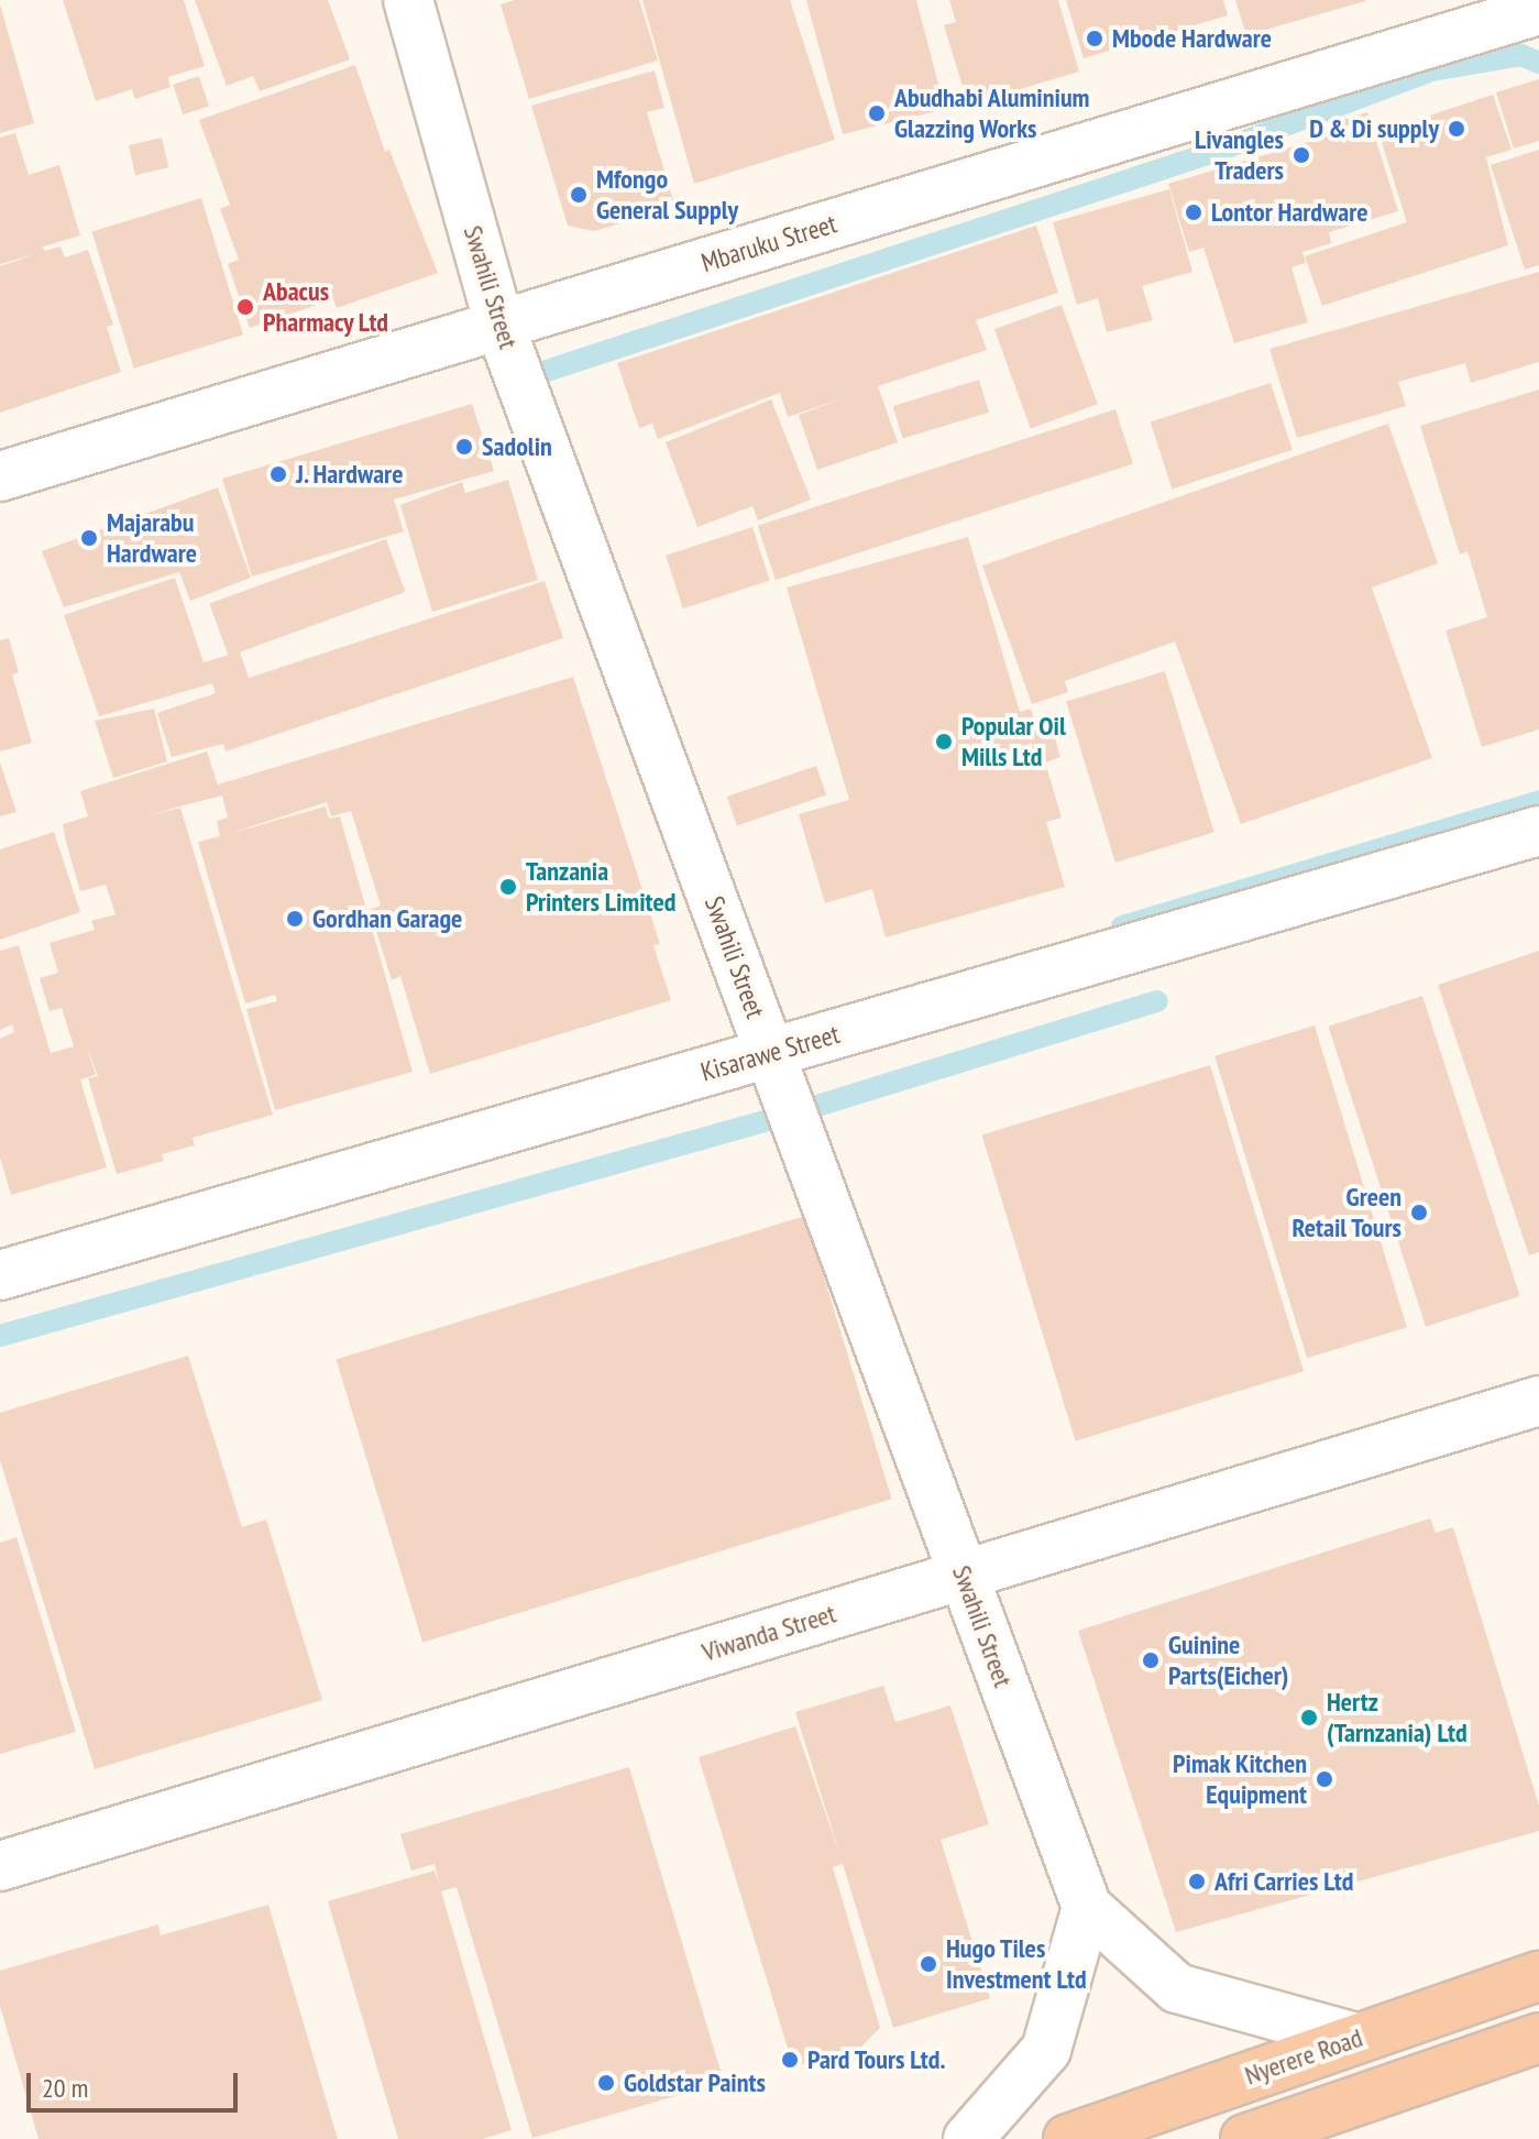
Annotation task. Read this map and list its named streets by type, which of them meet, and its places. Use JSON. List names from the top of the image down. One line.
{"streets":{"highway":["Nyerere Road"],"street":["Mbaruku Street","Swahili Street","Kisarawe Street","Viwanda Street"]},"crossings":[["Mbaruku Street","Swahili Street"],["Swahili Street","Kisarawe Street"],["Swahili Street","Viwanda Street"],["Swahili Street","Nyerere Road"]],"places":["Mbode Hardware","Abudhabi Aluminium Glazzing Works","D & Di supply","Livangles Traders","Mfongo General Supply","Lontor Hardware","Abacus Pharmacy Ltd","Sadolin","J. Hardware","Majarabu Hardware","Popular Oil Mills Ltd","Tanzania Printers Limited","Gordhan Garage","Green Retail Tours","Guinine Parts(Eicher)","Hertz (Tarnzania) Ltd","Pimak Kitchen Equipment","Afri Carries Ltd","Hugo Tiles Investment Ltd","Pard Tours Ltd.","Goldstar Paints"],"scale_bar":"20 m"}
